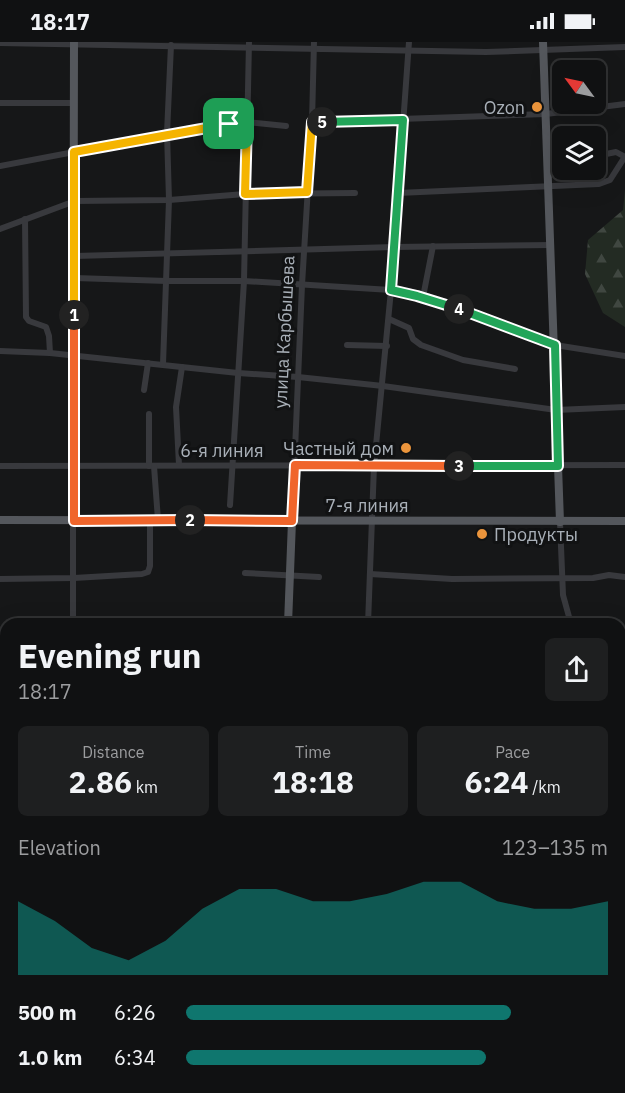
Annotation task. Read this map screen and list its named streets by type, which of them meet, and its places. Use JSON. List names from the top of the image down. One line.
{"streets":{"main road":["улица Карбышева","7-я линия"],"street":["6-я линия"]},"crossings":[["улица Карбышева","6-я линия"],["улица Карбышева","7-я линия"]],"places":["Ozon","Частный дом","Продукты"],"north":"top left","page":{"status":"18:17","pins":["5","4","1","3","2"],"heading":["Evening run","18:17"],"stats":[["Distance","2.86 km"],["Time","18:18"],["Pace","6:24 /km"]],"chart":["Elevation","123–135 m"],"list":[{"name":"500 m","note":"6:26"},{"name":"1.0 km","note":"6:34"}]}}
